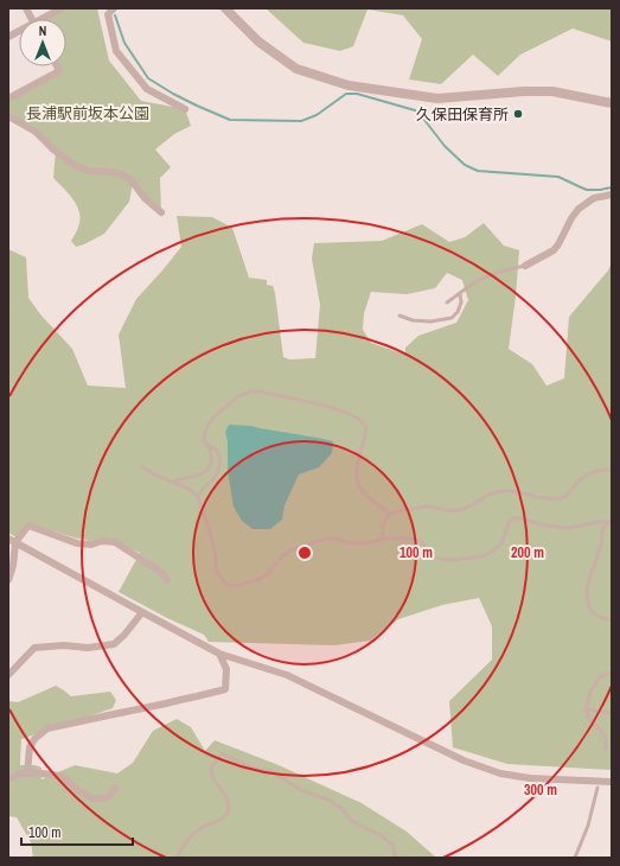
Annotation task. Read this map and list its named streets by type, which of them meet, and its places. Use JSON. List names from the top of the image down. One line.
{"parks":["長浦駅前坂本公園"],"places":["久保田保育所"],"scale_bar":"100 m","north":"top","rings":["100 m","200 m","300 m"]}
